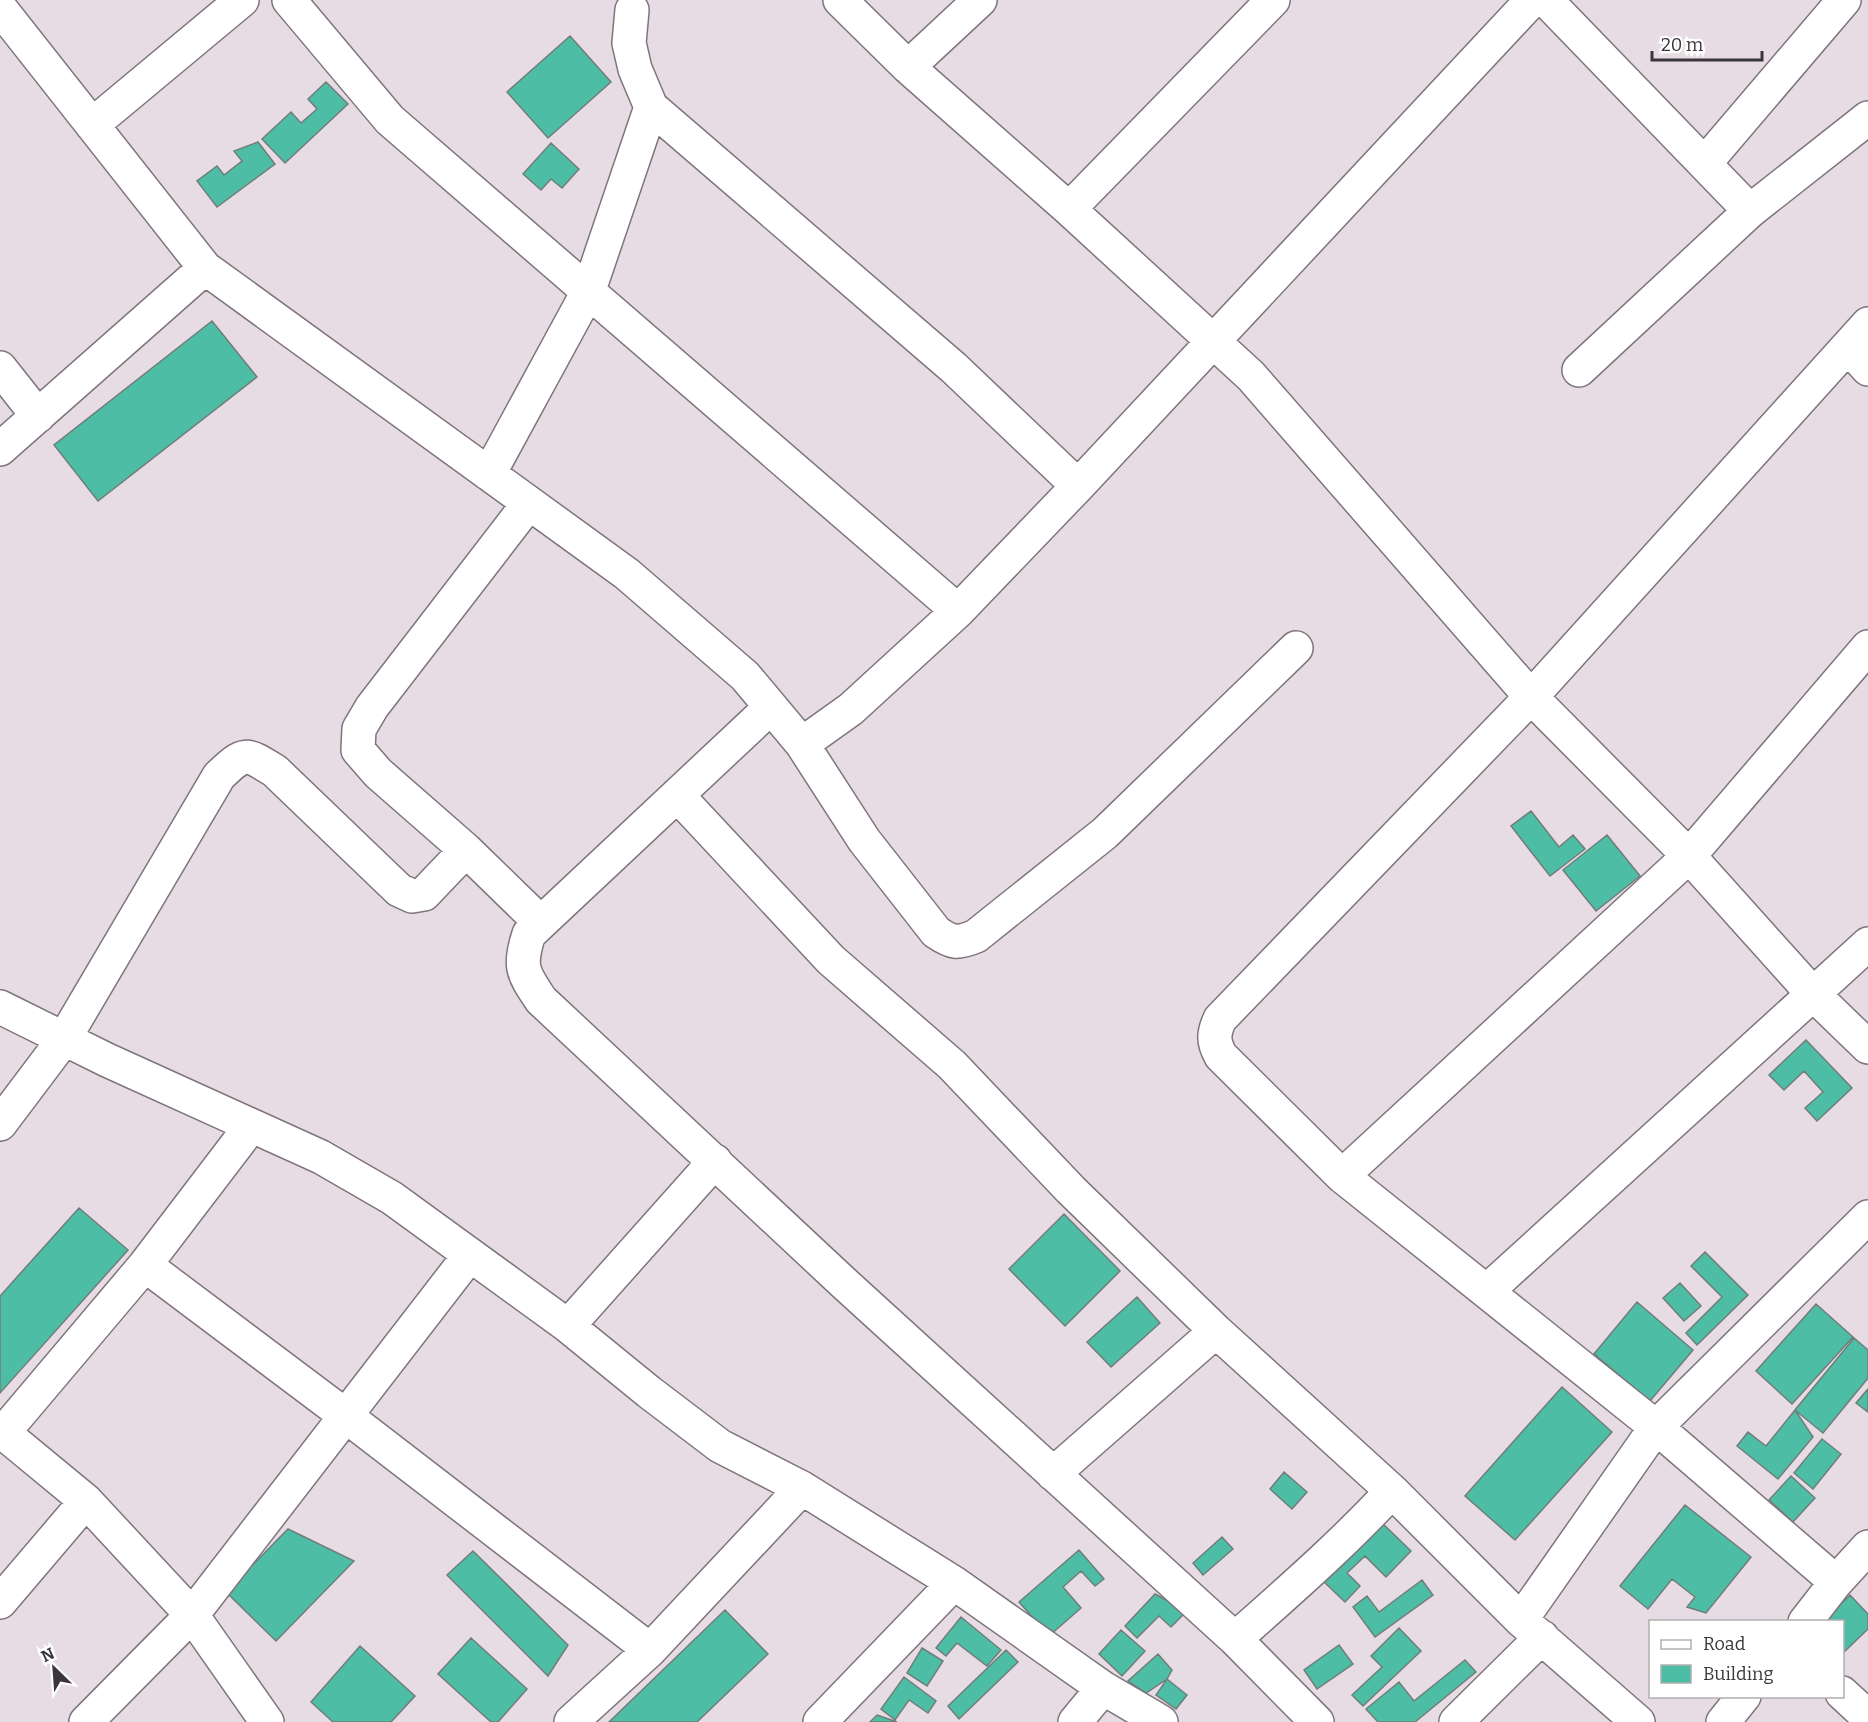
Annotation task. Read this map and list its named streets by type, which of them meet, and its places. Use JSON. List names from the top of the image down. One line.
{"legend":["Road","Building"],"scale_bar":"20 m","north":"top left"}
